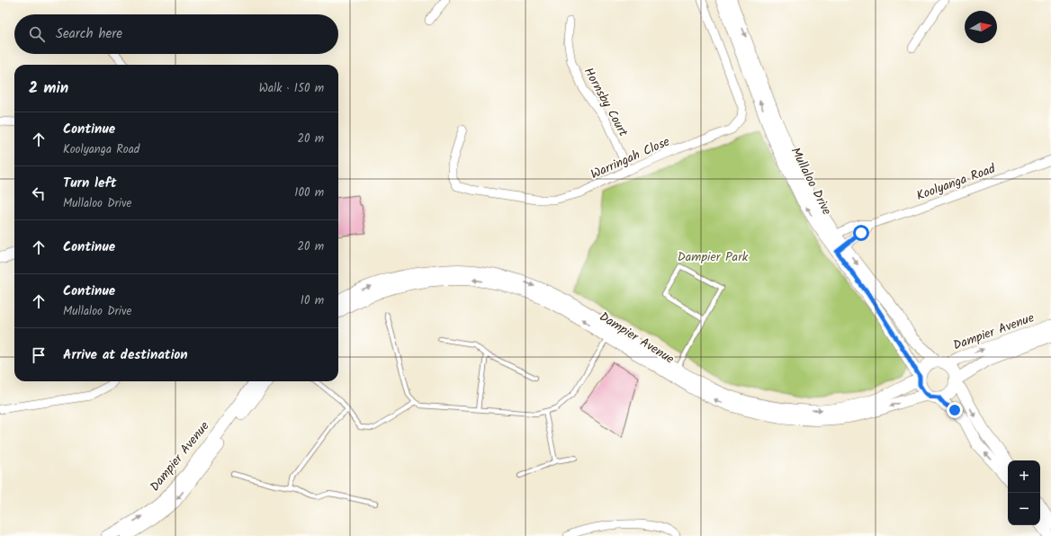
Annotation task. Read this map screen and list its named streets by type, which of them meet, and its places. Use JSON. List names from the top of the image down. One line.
{"streets":{"main road":["Mullaloo Drive","Dampier Avenue"],"street":["Hornsby Court","Warringah Close","Koolyanga Road"]},"crossings":[["Hornsby Court","Warringah Close"],["Mullaloo Drive","Koolyanga Road"],["Mullaloo Drive","Dampier Avenue"]],"parks":["Dampier Park"],"north":"right","page":{"search":"Search here","heading":["2 min","Walk · 150 m"],"list":[["Continue","Koolyanga Road","20 m"],["Turn left","Mullaloo Drive","100 m"],["Continue","20 m"],["Continue","Mullaloo Drive","10 m"],"Arrive at destination"],"map_buttons":["+","−"]}}
